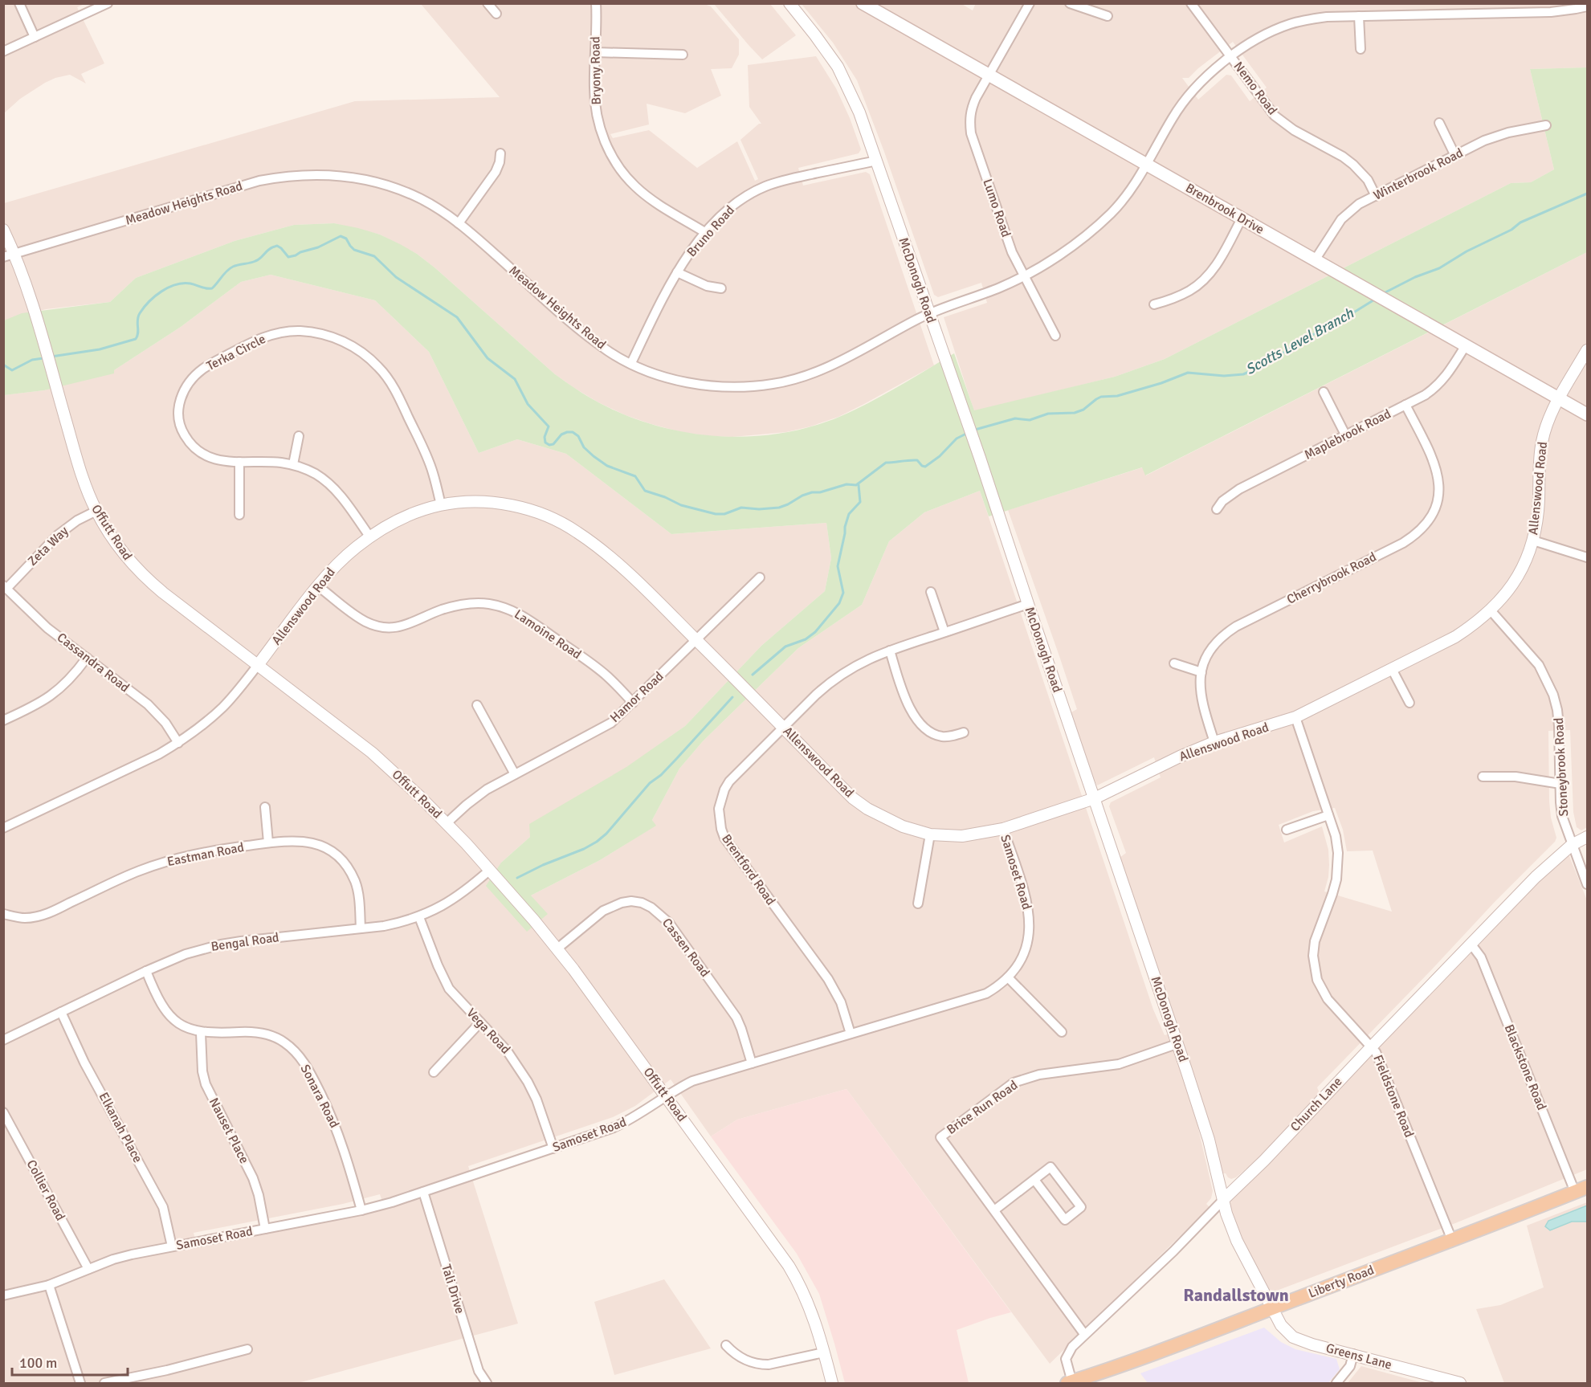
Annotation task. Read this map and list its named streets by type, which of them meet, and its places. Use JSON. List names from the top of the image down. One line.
{"streets":{"main road":["Brenbrook Drive","Liberty Road"],"street":["Bryony Road","Nemo Road","Winterbrook Road","Meadow Heights Road","Lumo Road","Bruno Road","McDonogh Road","Terka Circle","Maplebrook Road","Allenswood Road","Offutt Road","Zeta Way","Cherrybrook Road","Lamoine Road","Cassandra Road","Hamor Road","Stoneybrook Road","Eastman Road","Brentford Road","Samoset Road","Bengal Road","Cassen Road","Vega Road","Blackstone Road","Sonara Road","Fieldstone Road","Church Lane","Brice Run Road","Elkanah Place","Nauset Place","Collier Road","Tali Drive","Greens Lane"]},"crossings":[["Bryony Road","Bruno Road"],["Nemo Road","Winterbrook Road"],["Nemo Road","Meadow Heights Road"],["Winterbrook Road","Brenbrook Drive"],["Meadow Heights Road","Lumo Road"],["Meadow Heights Road","Brenbrook Drive"],["Meadow Heights Road","Bruno Road"],["Meadow Heights Road","McDonogh Road"],["Meadow Heights Road","Offutt Road"],["Lumo Road","Brenbrook Drive"],["Brenbrook Drive","Maplebrook Road"],["Brenbrook Drive","Allenswood Road"],["Bruno Road","McDonogh Road"],["McDonogh Road","Allenswood Road"],["McDonogh Road","Brentford Road"],["McDonogh Road","Church Lane"],["McDonogh Road","Brice Run Road"],["McDonogh Road","Liberty Road"],["McDonogh Road","Greens Lane"],["Terka Circle","Allenswood Road"],["Maplebrook Road","Cherrybrook Road"],["Allenswood Road","Offutt Road"],["Allenswood Road","Cherrybrook Road"],["Allenswood Road","Lamoine Road"],["Allenswood Road","Cassandra Road"],["Allenswood Road","Hamor Road"],["Allenswood Road","Stoneybrook Road"],["Allenswood Road","Brentford Road"],["Allenswood Road","Samoset Road"],["Allenswood Road","Fieldstone Road"],["Offutt Road","Zeta Way"],["Offutt Road","Hamor Road"],["Offutt Road","Samoset Road"],["Offutt Road","Bengal Road"],["Offutt Road","Cassen Road"],["Zeta Way","Cassandra Road"],["Lamoine Road","Hamor Road"],["Stoneybrook Road","Church Lane"],["Eastman Road","Bengal Road"],["Brentford Road","Samoset Road"],["Samoset Road","Cassen Road"],["Samoset Road","Vega Road"],["Samoset Road","Sonara Road"],["Samoset Road","Elkanah Place"],["Samoset Road","Nauset Place"],["Samoset Road","Collier Road"],["Samoset Road","Tali Drive"],["Bengal Road","Vega Road"],["Bengal Road","Sonara Road"],["Bengal Road","Elkanah Place"],["Blackstone Road","Church Lane"],["Blackstone Road","Liberty Road"],["Sonara Road","Nauset Place"],["Fieldstone Road","Church Lane"],["Fieldstone Road","Liberty Road"],["Church Lane","Brice Run Road"],["Church Lane","Liberty Road"],["Liberty Road","Greens Lane"]],"districts":["Randallstown"],"water":["Scotts Level Branch"],"scale_bar":"100 m"}
